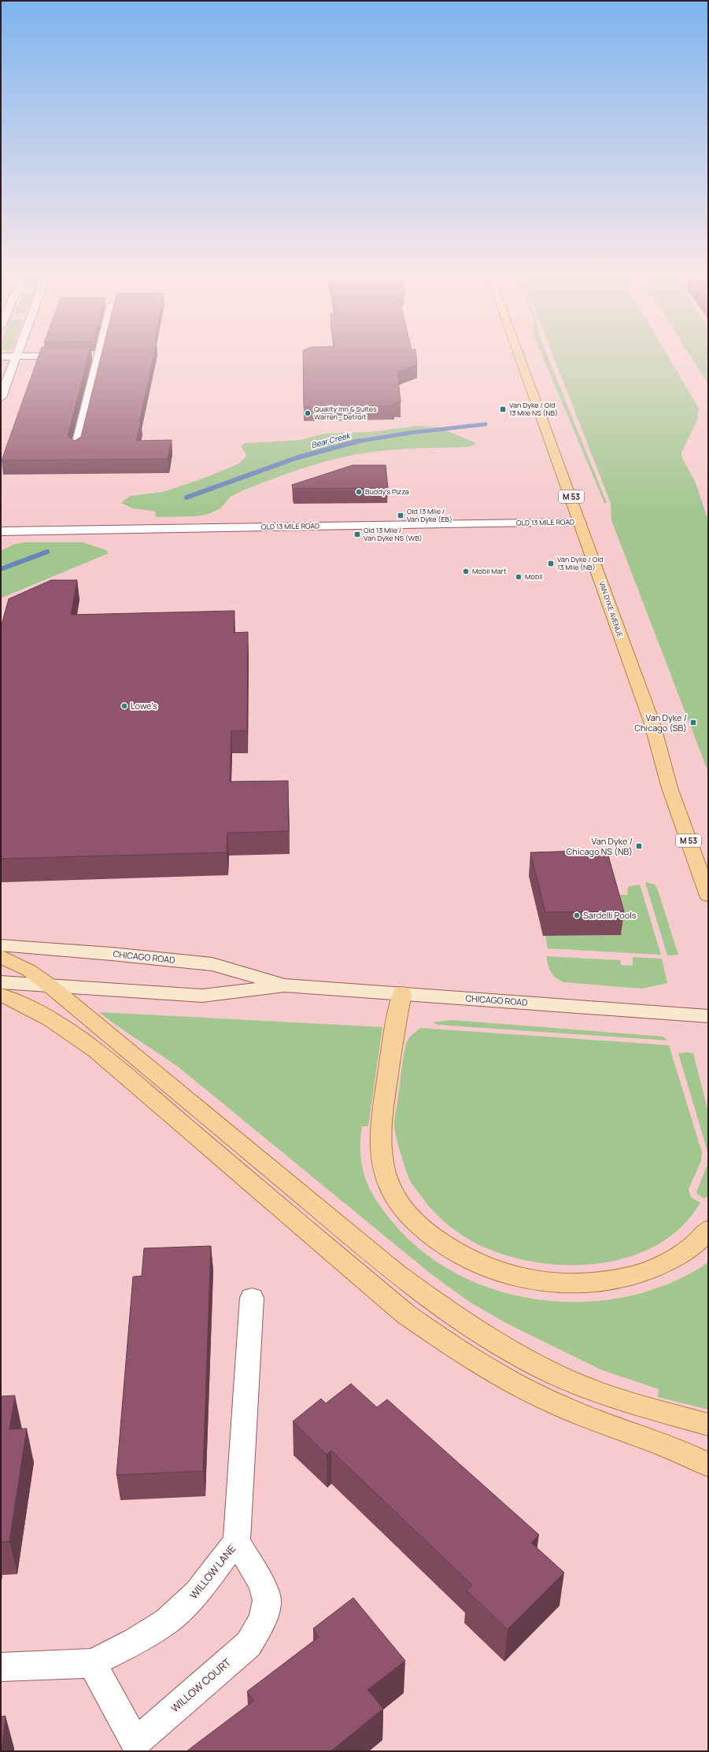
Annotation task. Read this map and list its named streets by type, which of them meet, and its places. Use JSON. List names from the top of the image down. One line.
{"streets":{"main road":["M 53","VAN DYKE AVENUE","CHICAGO ROAD"],"street":["OLD 13 MILE ROAD","WILLOW LANE","WILLOW COURT"]},"crossings":[["OLD 13 MILE ROAD","VAN DYKE AVENUE"],["WILLOW LANE","WILLOW COURT"]],"water":["Bear Creek"],"places":{"transit":["Van Dyke / Old 13 Mile NS (NB)","Old 13 Mile / Van Dyke (EB)","Old 13 Mile / Van Dyke NS (WB)","Van Dyke / Old 13 Mile (NB)","Van Dyke / Chicago (SB)","Van Dyke / Chicago NS (NB)"],"other":["Quality Inn & Suites Warren - Detroit","Buddy's Pizza","Mobil Mart","Mobil","Lowe's","Sardelli Pools"]}}
